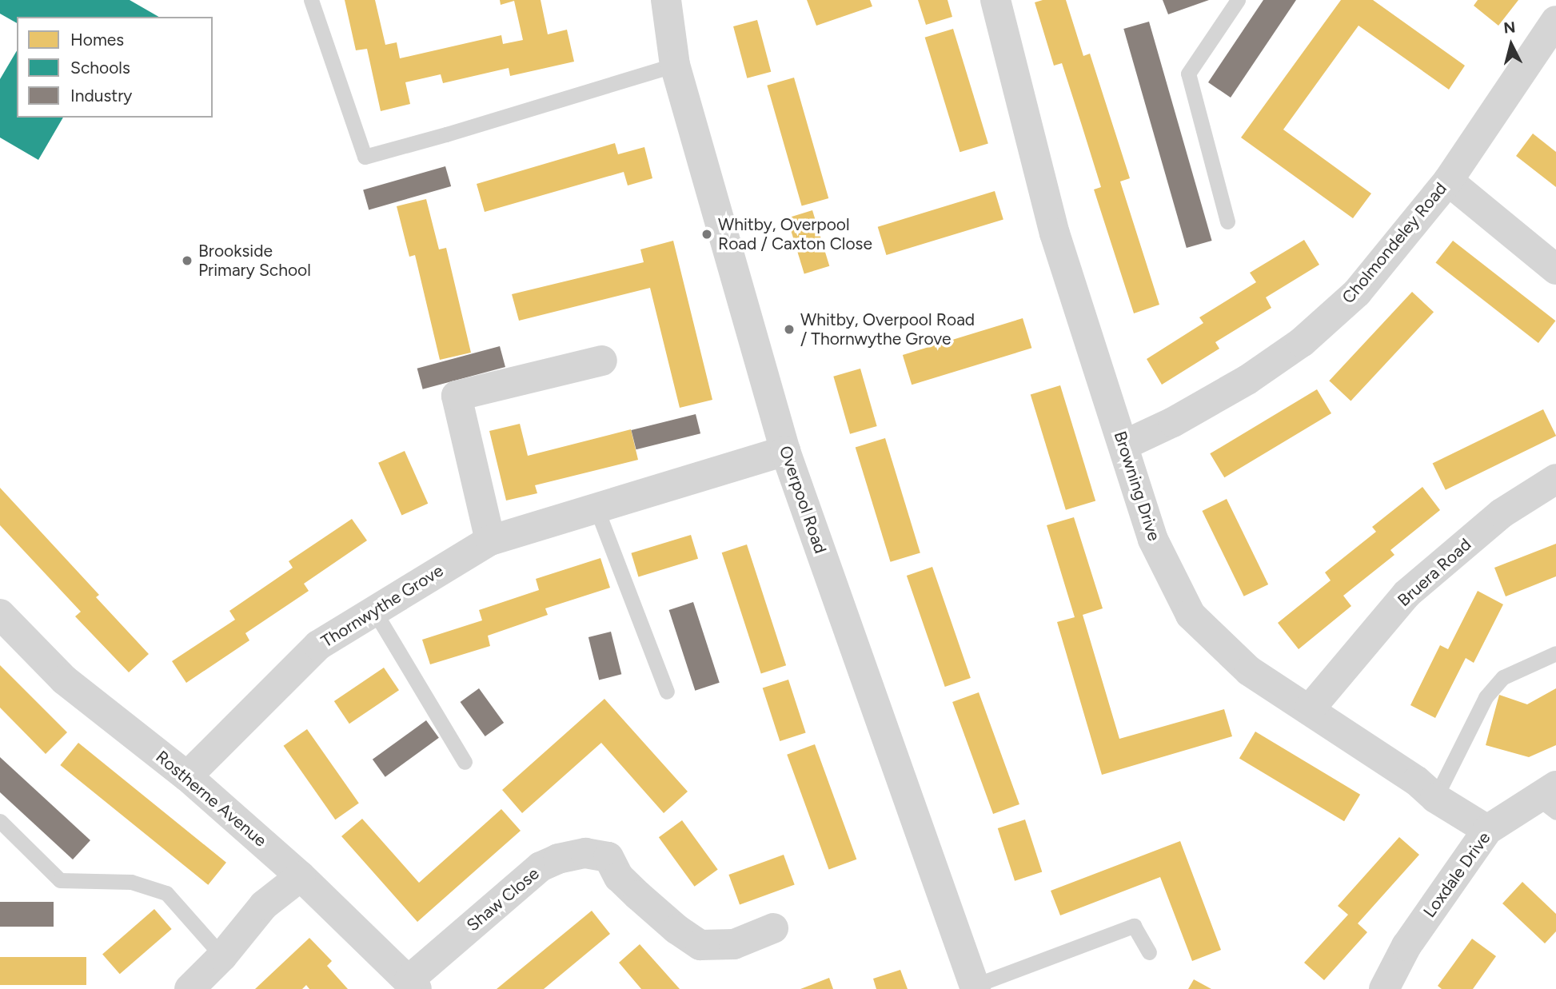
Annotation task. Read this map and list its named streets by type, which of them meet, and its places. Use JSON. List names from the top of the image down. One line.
{"streets":{"street":["Cholmondeley Road","Browning Drive","Overpool Road","Bruera Road","Thornwythe Grove","Rostherne Avenue","Loxdale Drive","Shaw Close"]},"crossings":[["Cholmondeley Road","Browning Drive"],["Browning Drive","Bruera Road"],["Browning Drive","Loxdale Drive"],["Overpool Road","Thornwythe Grove"],["Thornwythe Grove","Rostherne Avenue"],["Rostherne Avenue","Shaw Close"]],"places":["Whitby, Overpool Road / Caxton Close","Brookside Primary School","Whitby, Overpool Road / Thornwythe Grove"],"legend":["Homes","Schools","Industry"],"north":"top"}
